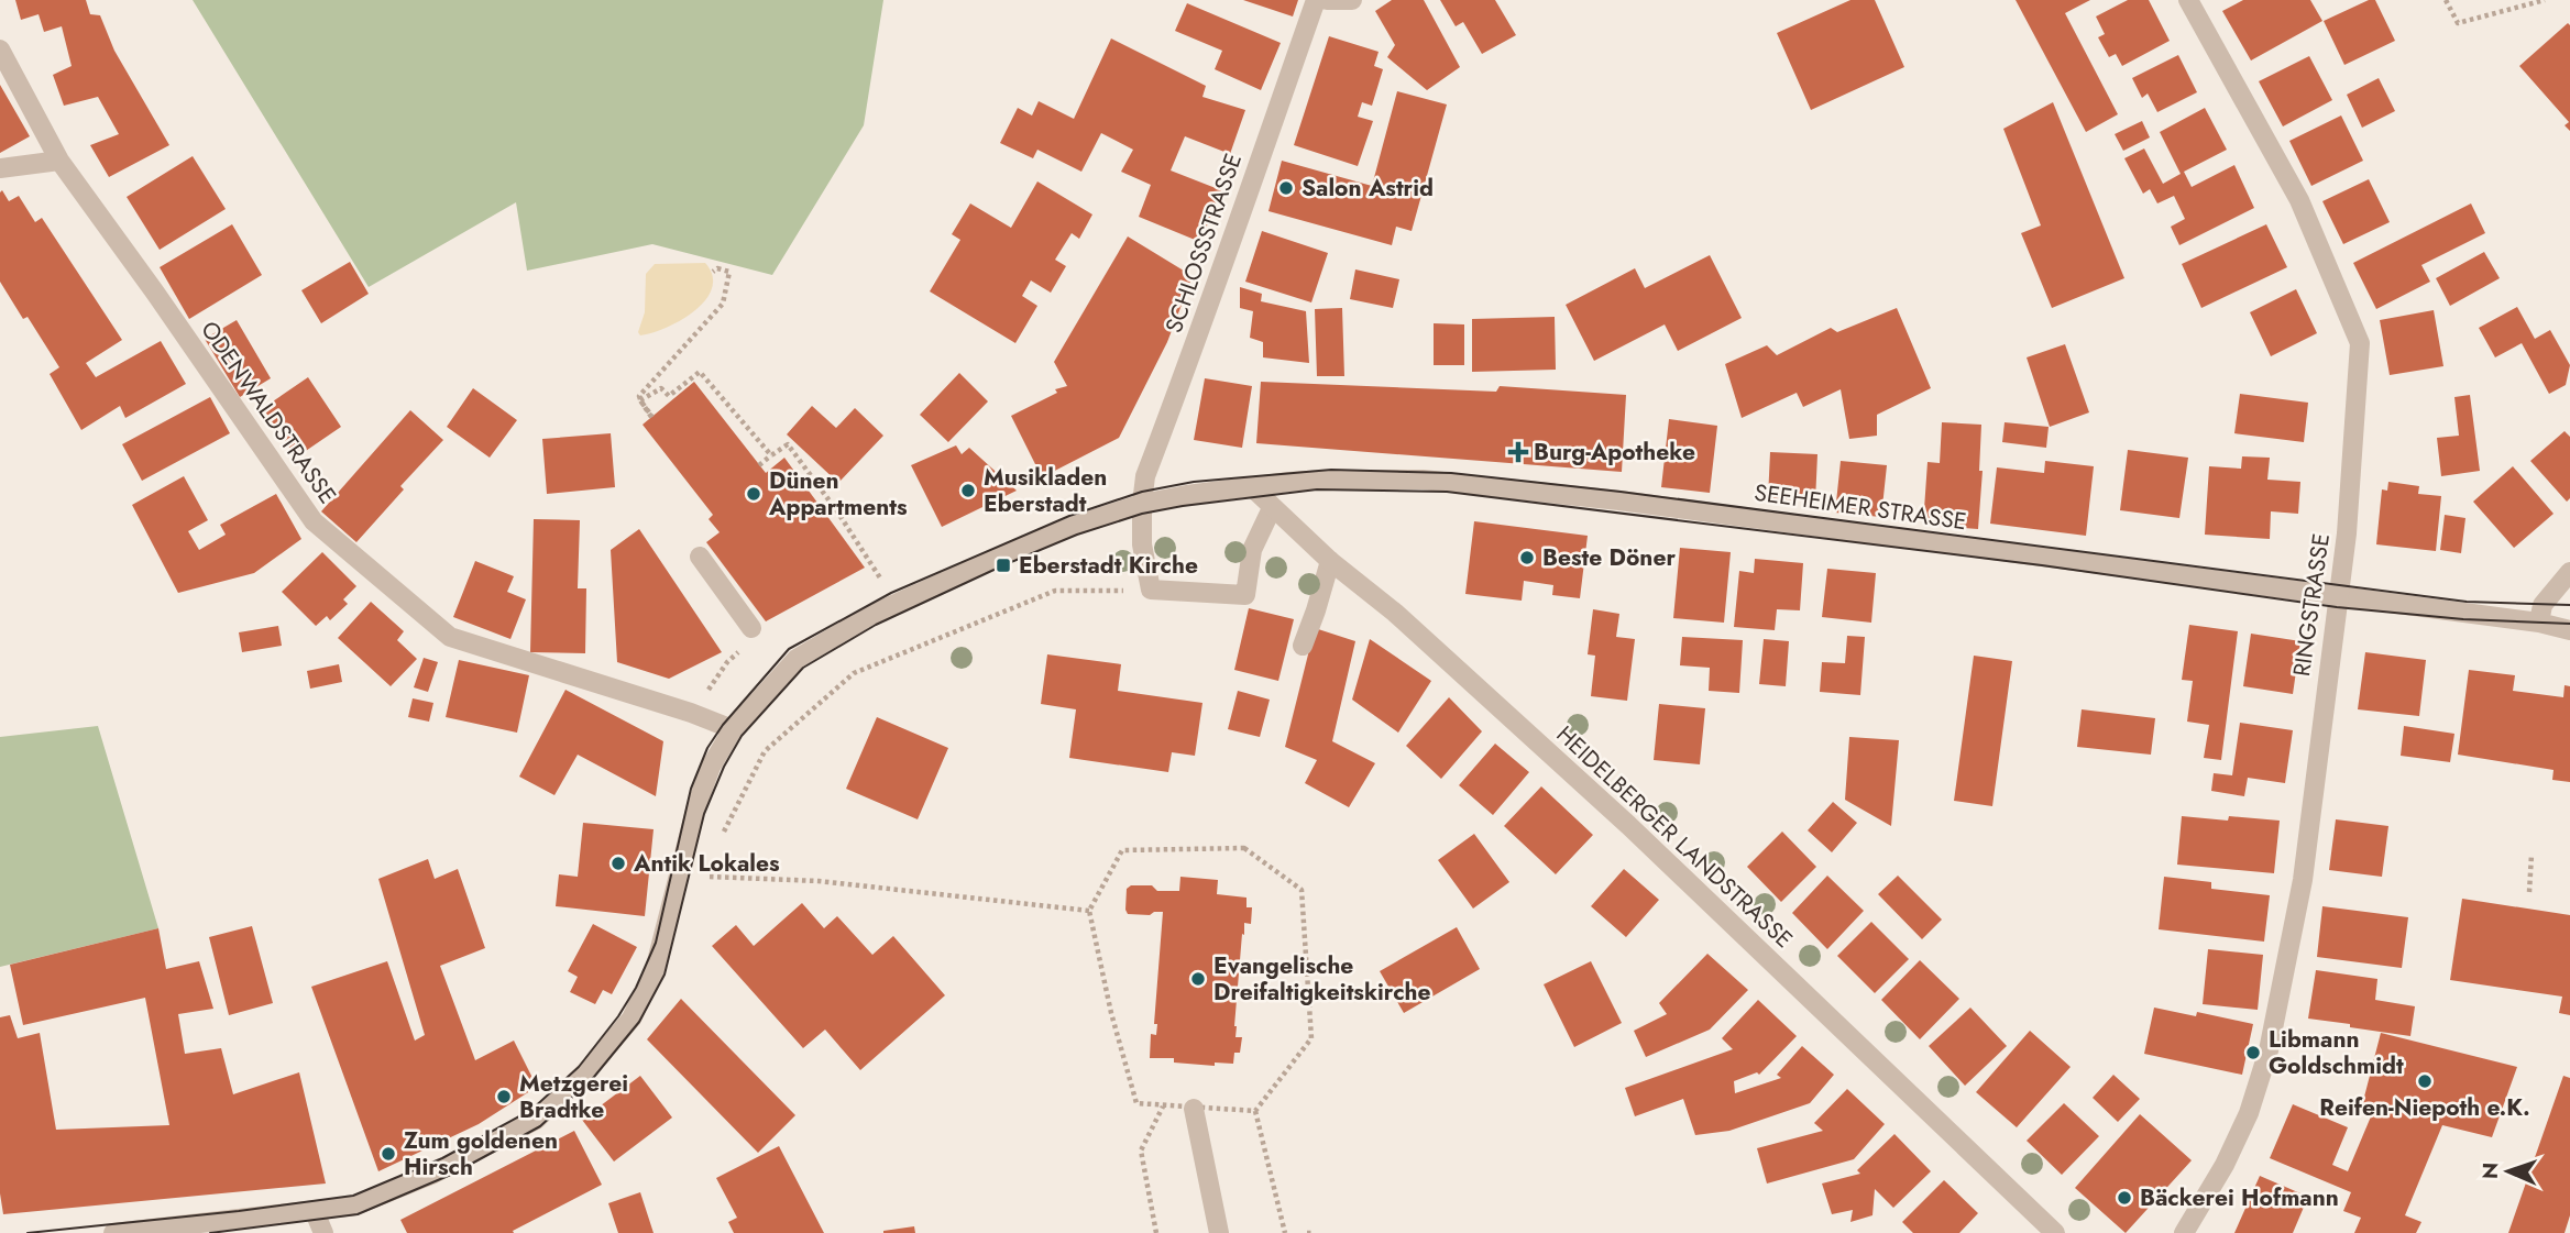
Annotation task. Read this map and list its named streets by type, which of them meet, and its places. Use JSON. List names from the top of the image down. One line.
{"streets":{"street":["SCHLOSSSTRASSE","ODENWALDSTRASSE","SEEHEIMER STRASSE","RINGSTRASSE","HEIDELBERGER LANDSTRASSE"]},"crossings":[["SCHLOSSSTRASSE","SEEHEIMER STRASSE"],["SEEHEIMER STRASSE","RINGSTRASSE"],["SEEHEIMER STRASSE","HEIDELBERGER LANDSTRASSE"]],"places":{"other":["Salon Astrid","Musikladen Eberstadt","Dünen Appartments","Beste Döner","Antik Lokales","Evangelische Dreifaltigkeitskirche","Libmann Goldschmidt","Reifen-Niepoth e.K.","Metzgerei Bradtke","Zum goldenen Hirsch","Bäckerei Hofmann"],"health":["Burg-Apotheke"],"transit":["Eberstadt Kirche"]},"north":"left"}
